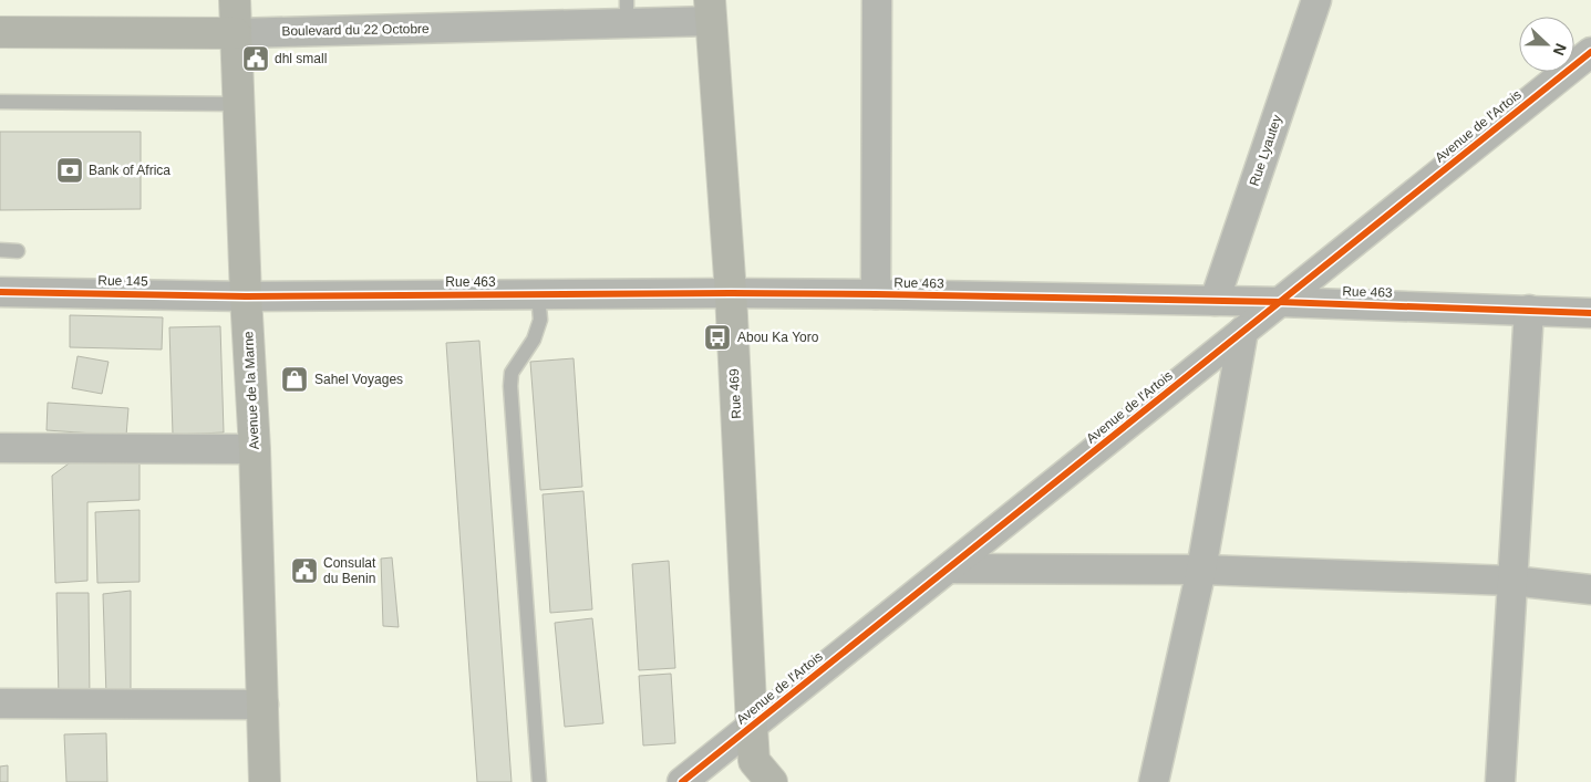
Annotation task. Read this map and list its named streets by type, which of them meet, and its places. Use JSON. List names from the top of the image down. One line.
{"streets":{"street":["Boulevard du 22 Octobre","Avenue de l'Artois","Rue Lyautey","Rue 145","Rue 463","Avenue de la Marne","Rue 469"]},"crossings":[["Boulevard du 22 Octobre","Avenue de la Marne"],["Boulevard du 22 Octobre","Rue 469"],["Avenue de l'Artois","Rue 463"],["Avenue de l'Artois","Rue 469"],["Rue Lyautey","Rue 463"],["Rue 145","Rue 463"],["Rue 145","Avenue de la Marne"],["Rue 463","Avenue de la Marne"],["Rue 463","Rue 469"]],"places":{"public building":["dhl small","Consulat du Benin"],"bank":["Bank of Africa"],"bus stop":["Abou Ka Yoro"],"shop":["Sahel Voyages"]},"north":"right"}
